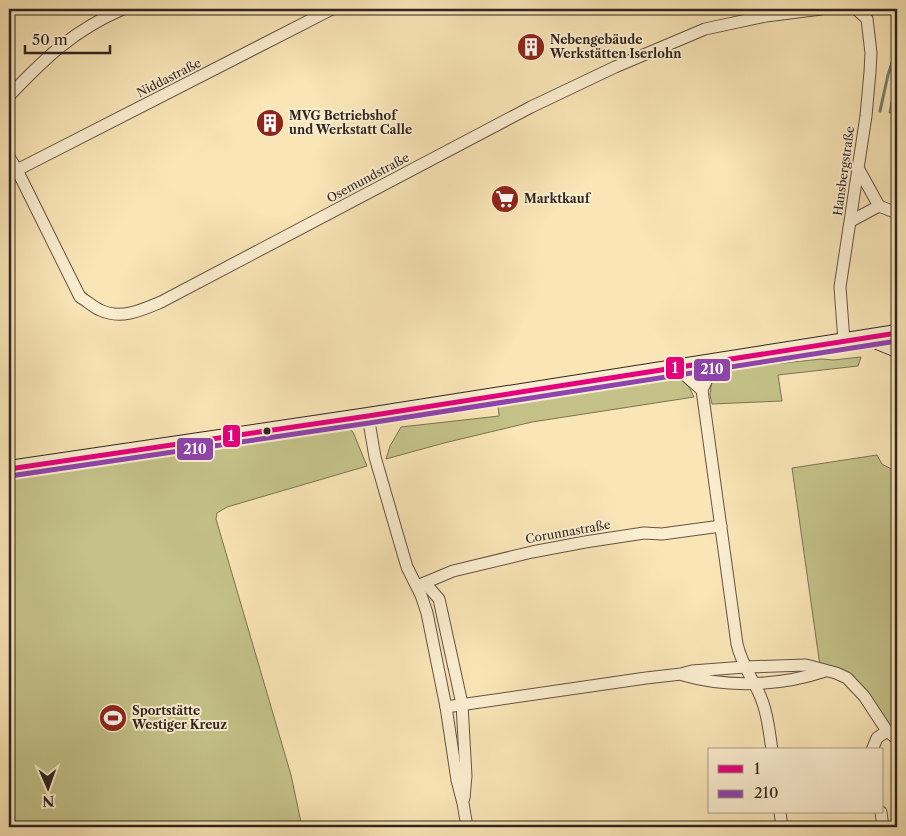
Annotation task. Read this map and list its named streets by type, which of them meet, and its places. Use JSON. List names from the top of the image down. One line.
{"streets":{"street":["Niddastraße","Hansbergstraße","Osemundstraße","Corunnastraße"]},"crossings":[["Niddastraße","Osemundstraße"]],"places":{"building":["Nebengebäude Werkstätten Iserlohn","MVG Betriebshof und Werkstatt Calle"],"supermarket":["Marktkauf"],"sports":["Sportstätte Westiger Kreuz"]},"lines":["transit line 1","transit line 210"],"legend":["1","210"],"scale_bar":"50 m","north":"bottom"}
